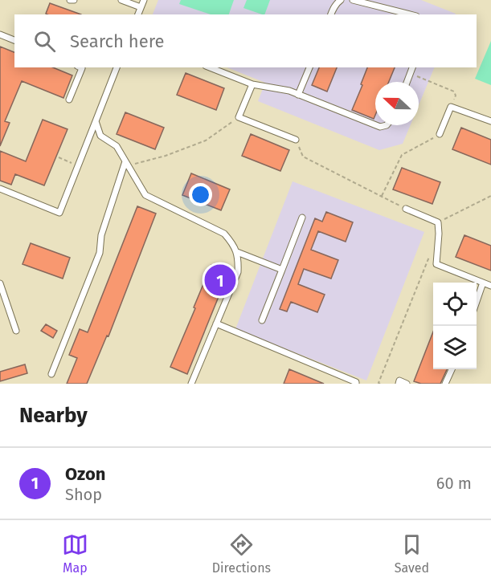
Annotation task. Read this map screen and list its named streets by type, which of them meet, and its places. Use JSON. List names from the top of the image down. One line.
{"north":"left","page":{"search":"Search here","pins":"1","heading":"Nearby","list":[{"mark":"1","name":"Ozon","note":"Shop","value":"60 m"}],"nav":["Map","Directions","Saved"]}}
